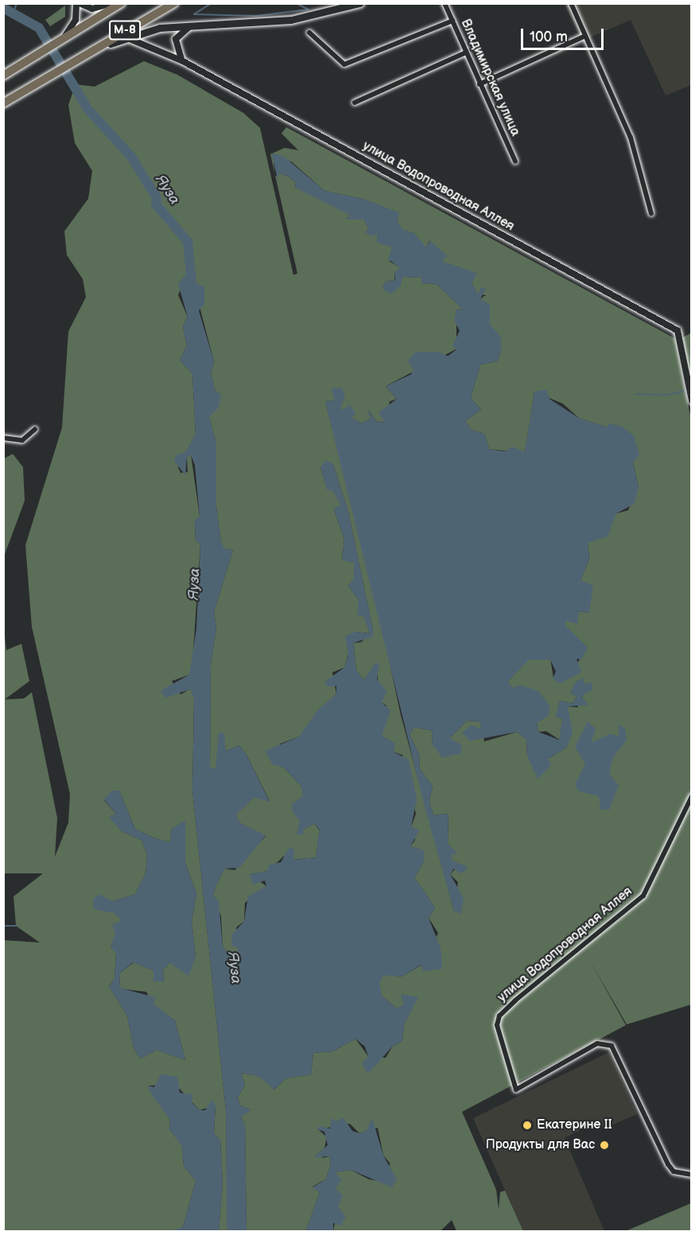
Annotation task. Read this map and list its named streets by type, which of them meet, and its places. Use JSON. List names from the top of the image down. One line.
{"streets":{"highway":["М-8"],"street":["Владимирская улица","улица Водопроводная Аллея"]},"water":["Яуза"],"places":["Екатерине II","Продукты для Вас"],"scale_bar":"100 m"}
